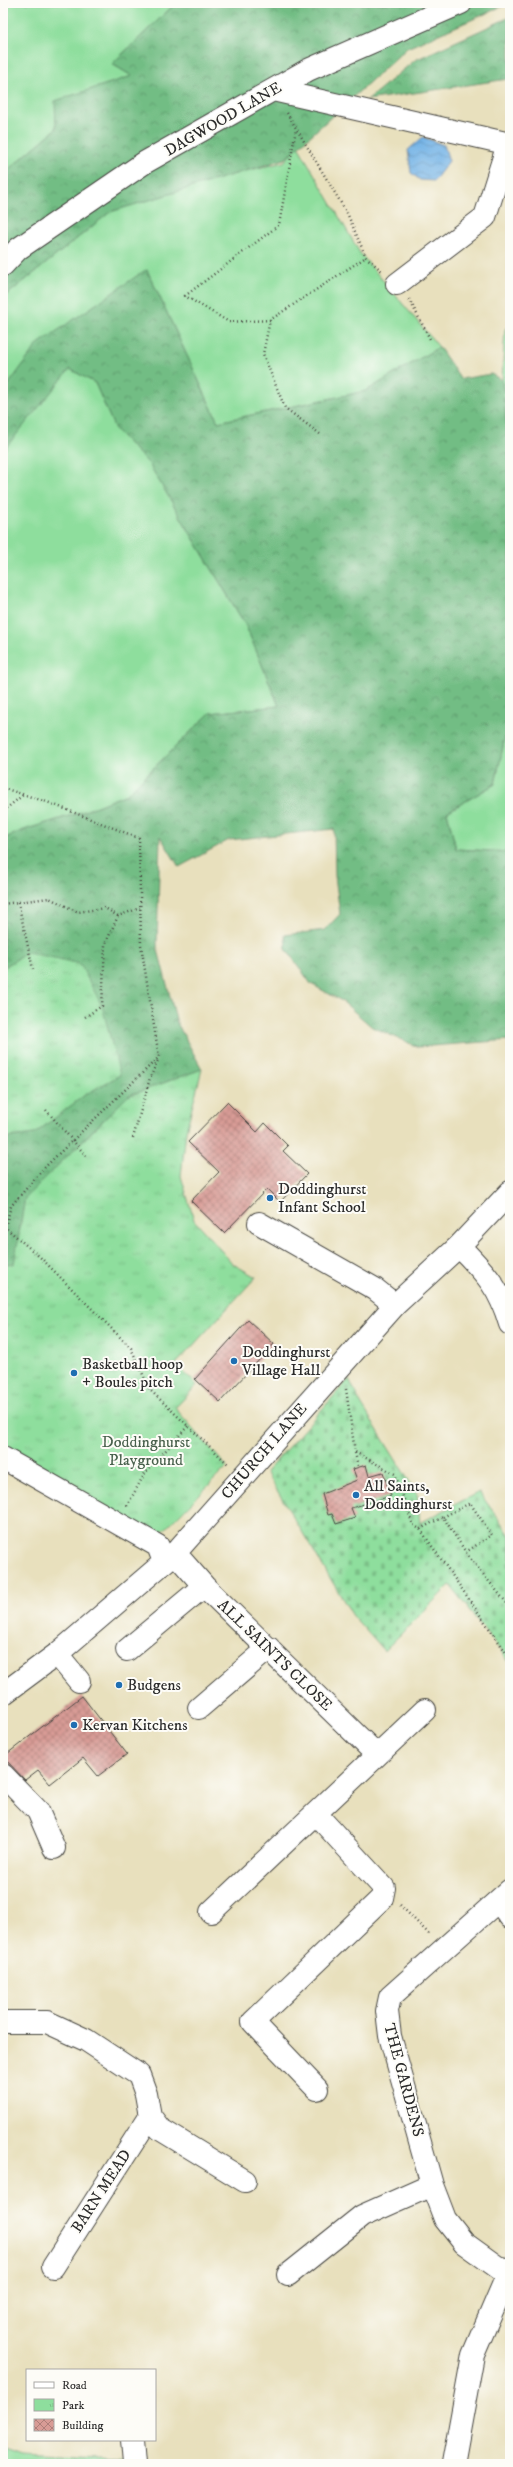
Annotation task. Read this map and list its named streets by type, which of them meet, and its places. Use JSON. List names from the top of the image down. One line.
{"streets":{"street":["DAGWOOD LANE","CHURCH LANE","ALL SAINTS CLOSE","THE GARDENS","BARN MEAD"]},"crossings":[["CHURCH LANE","ALL SAINTS CLOSE"]],"parks":["Doddinghurst Playground"],"places":["Doddinghurst Infant School","Doddinghurst Village Hall","Basketball hoop + Boules pitch","All Saints, Doddinghurst","Budgens","Kervan Kitchens"],"legend":["Road","Park","Building"]}
